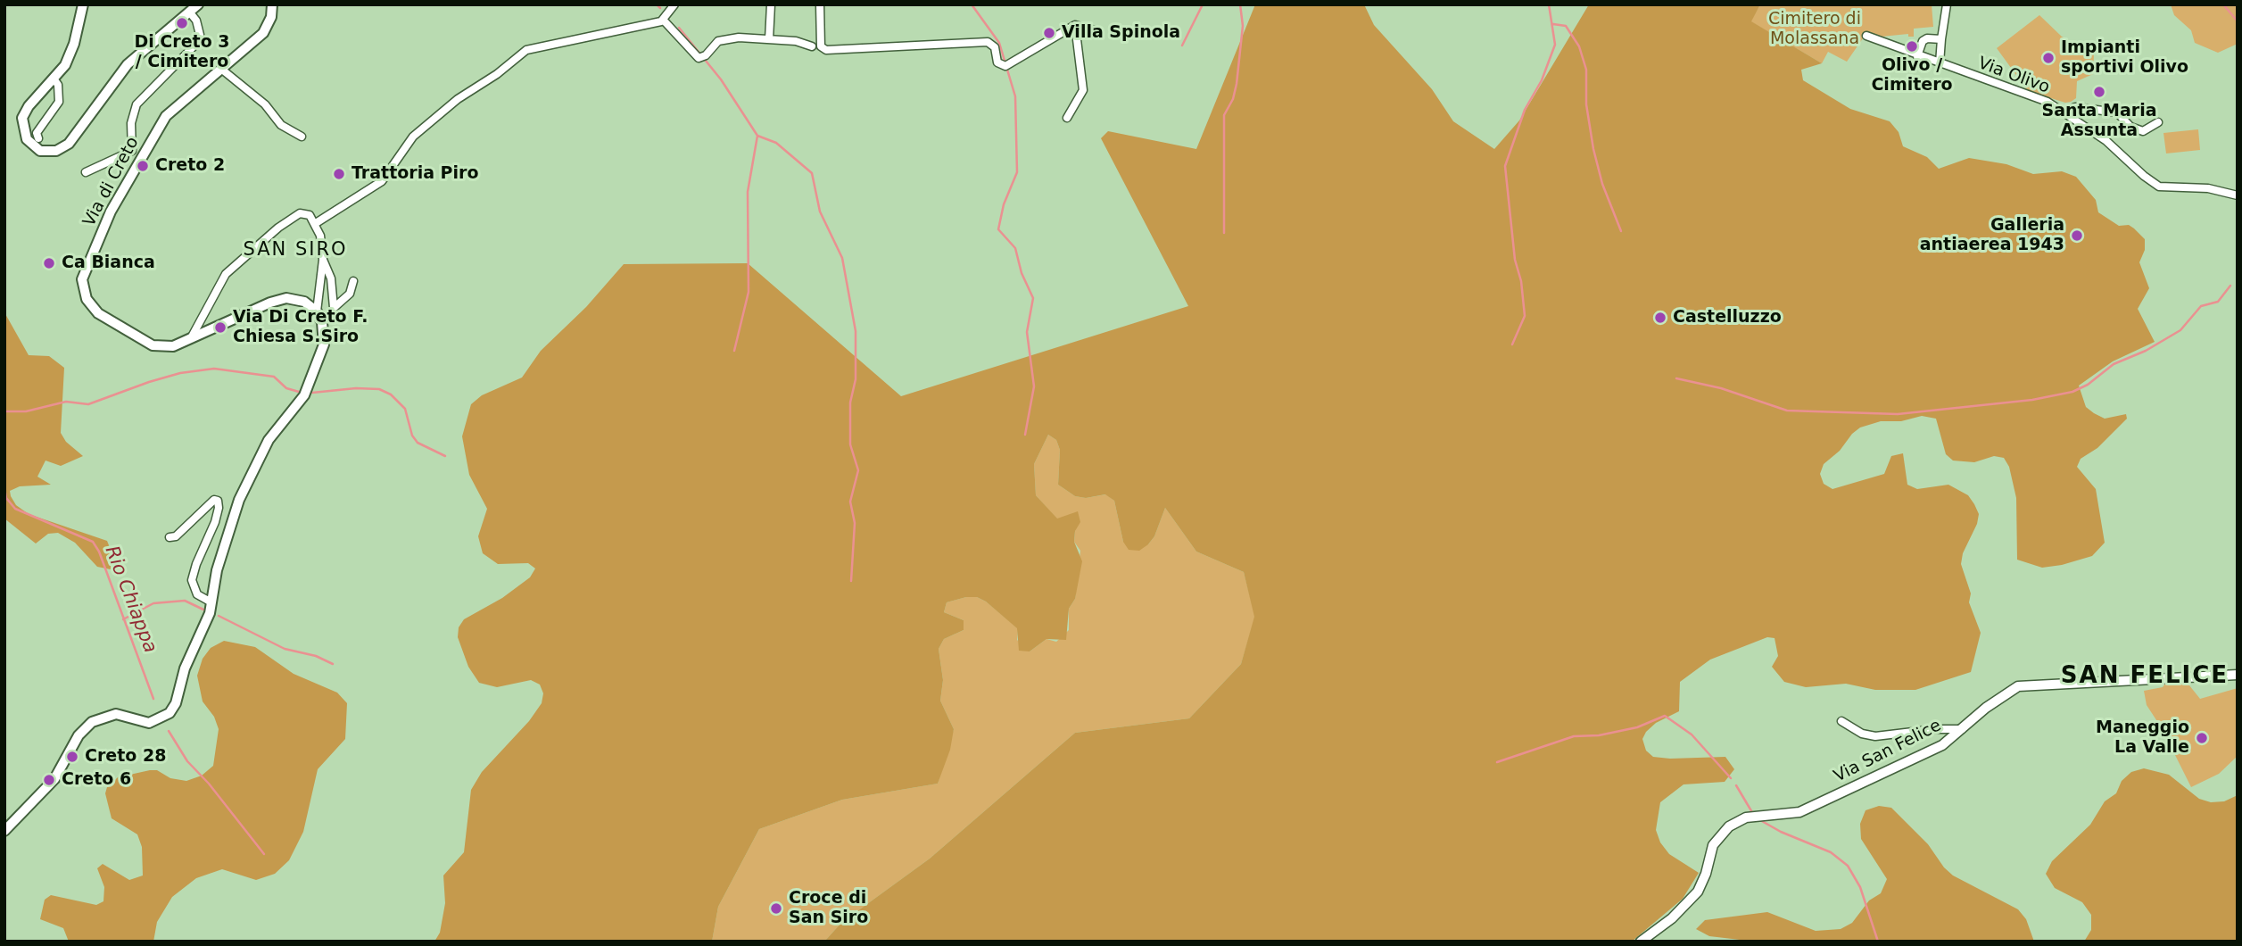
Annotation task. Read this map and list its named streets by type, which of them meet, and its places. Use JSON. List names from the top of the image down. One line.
{"streets":{"main road":["Via di Creto"],"street":["Via Olivo","Via San Felice"]},"districts":["SAN SIRO","SAN FELICE"],"water":["Rio Chiappa"],"parks":["Cimitero di Molassana"],"places":["Di Creto 3 / Cimitero","Villa Spinola","Olivo / Cimitero","Impianti sportivi Olivo","Santa Maria Assunta","Creto 2","Trattoria Piro","Galleria antiaerea 1943","Ca Bianca","Castelluzzo","Via Di Creto F. Chiesa S.Siro","Maneggio La Valle","Creto 28","Creto 6","Croce di San Siro"]}
